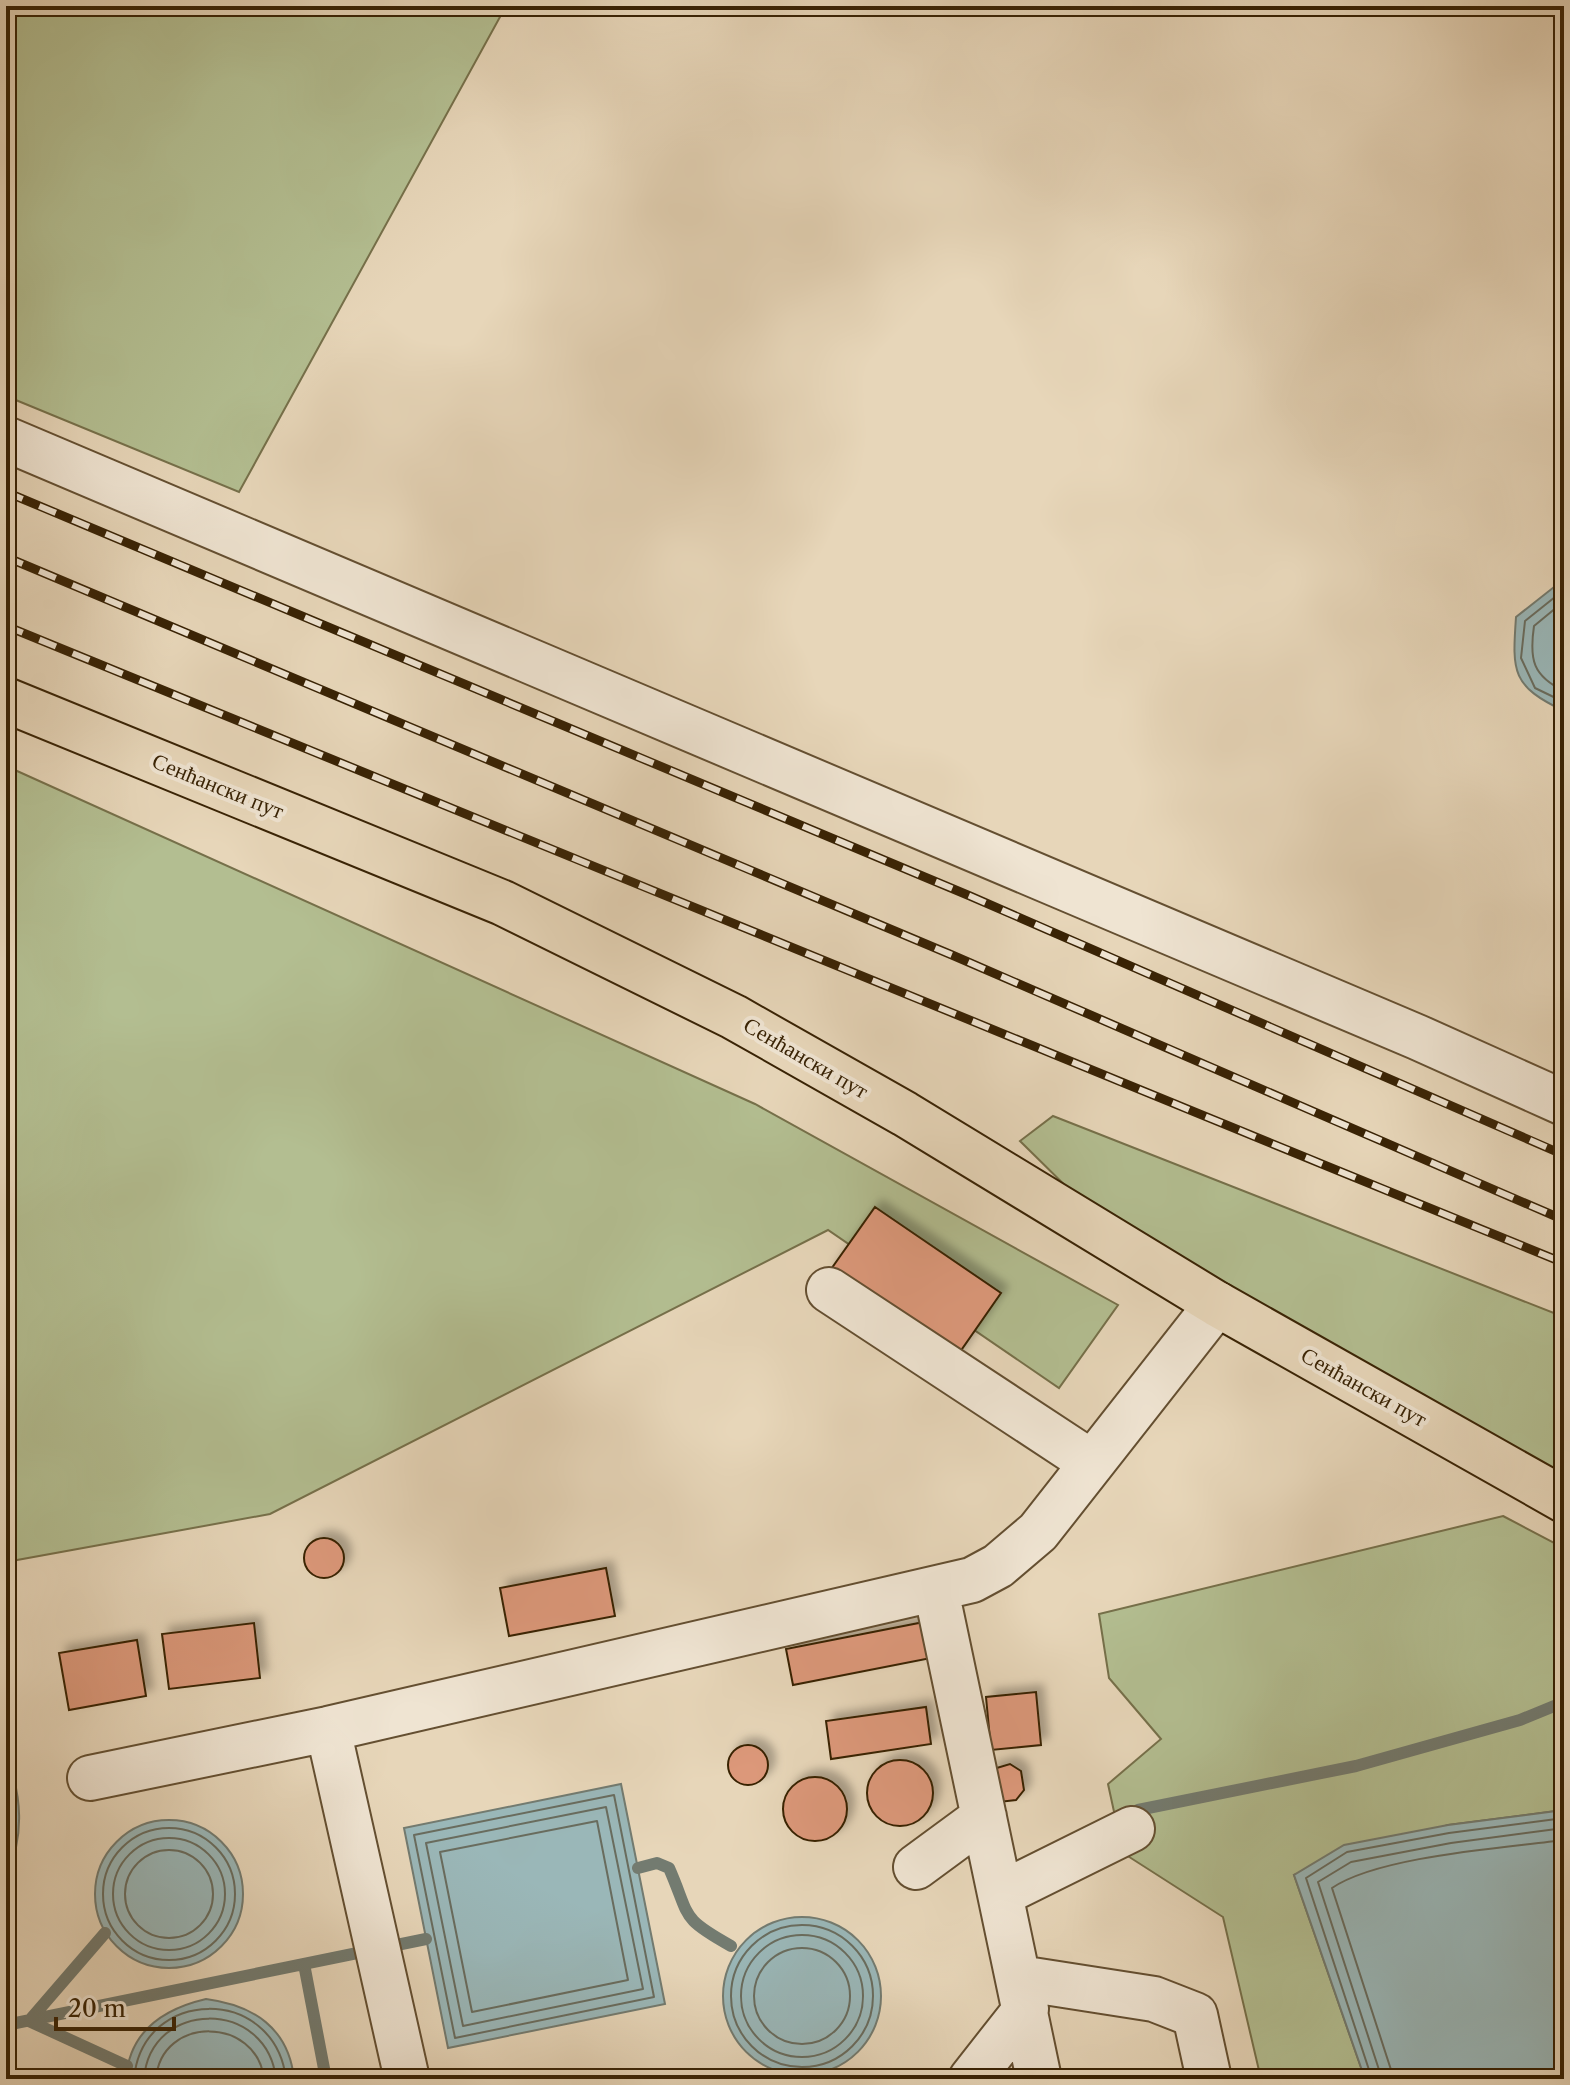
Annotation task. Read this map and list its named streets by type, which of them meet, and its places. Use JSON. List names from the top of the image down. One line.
{"streets":{"main road":["Сенћански пут"]},"scale_bar":"20 m"}
